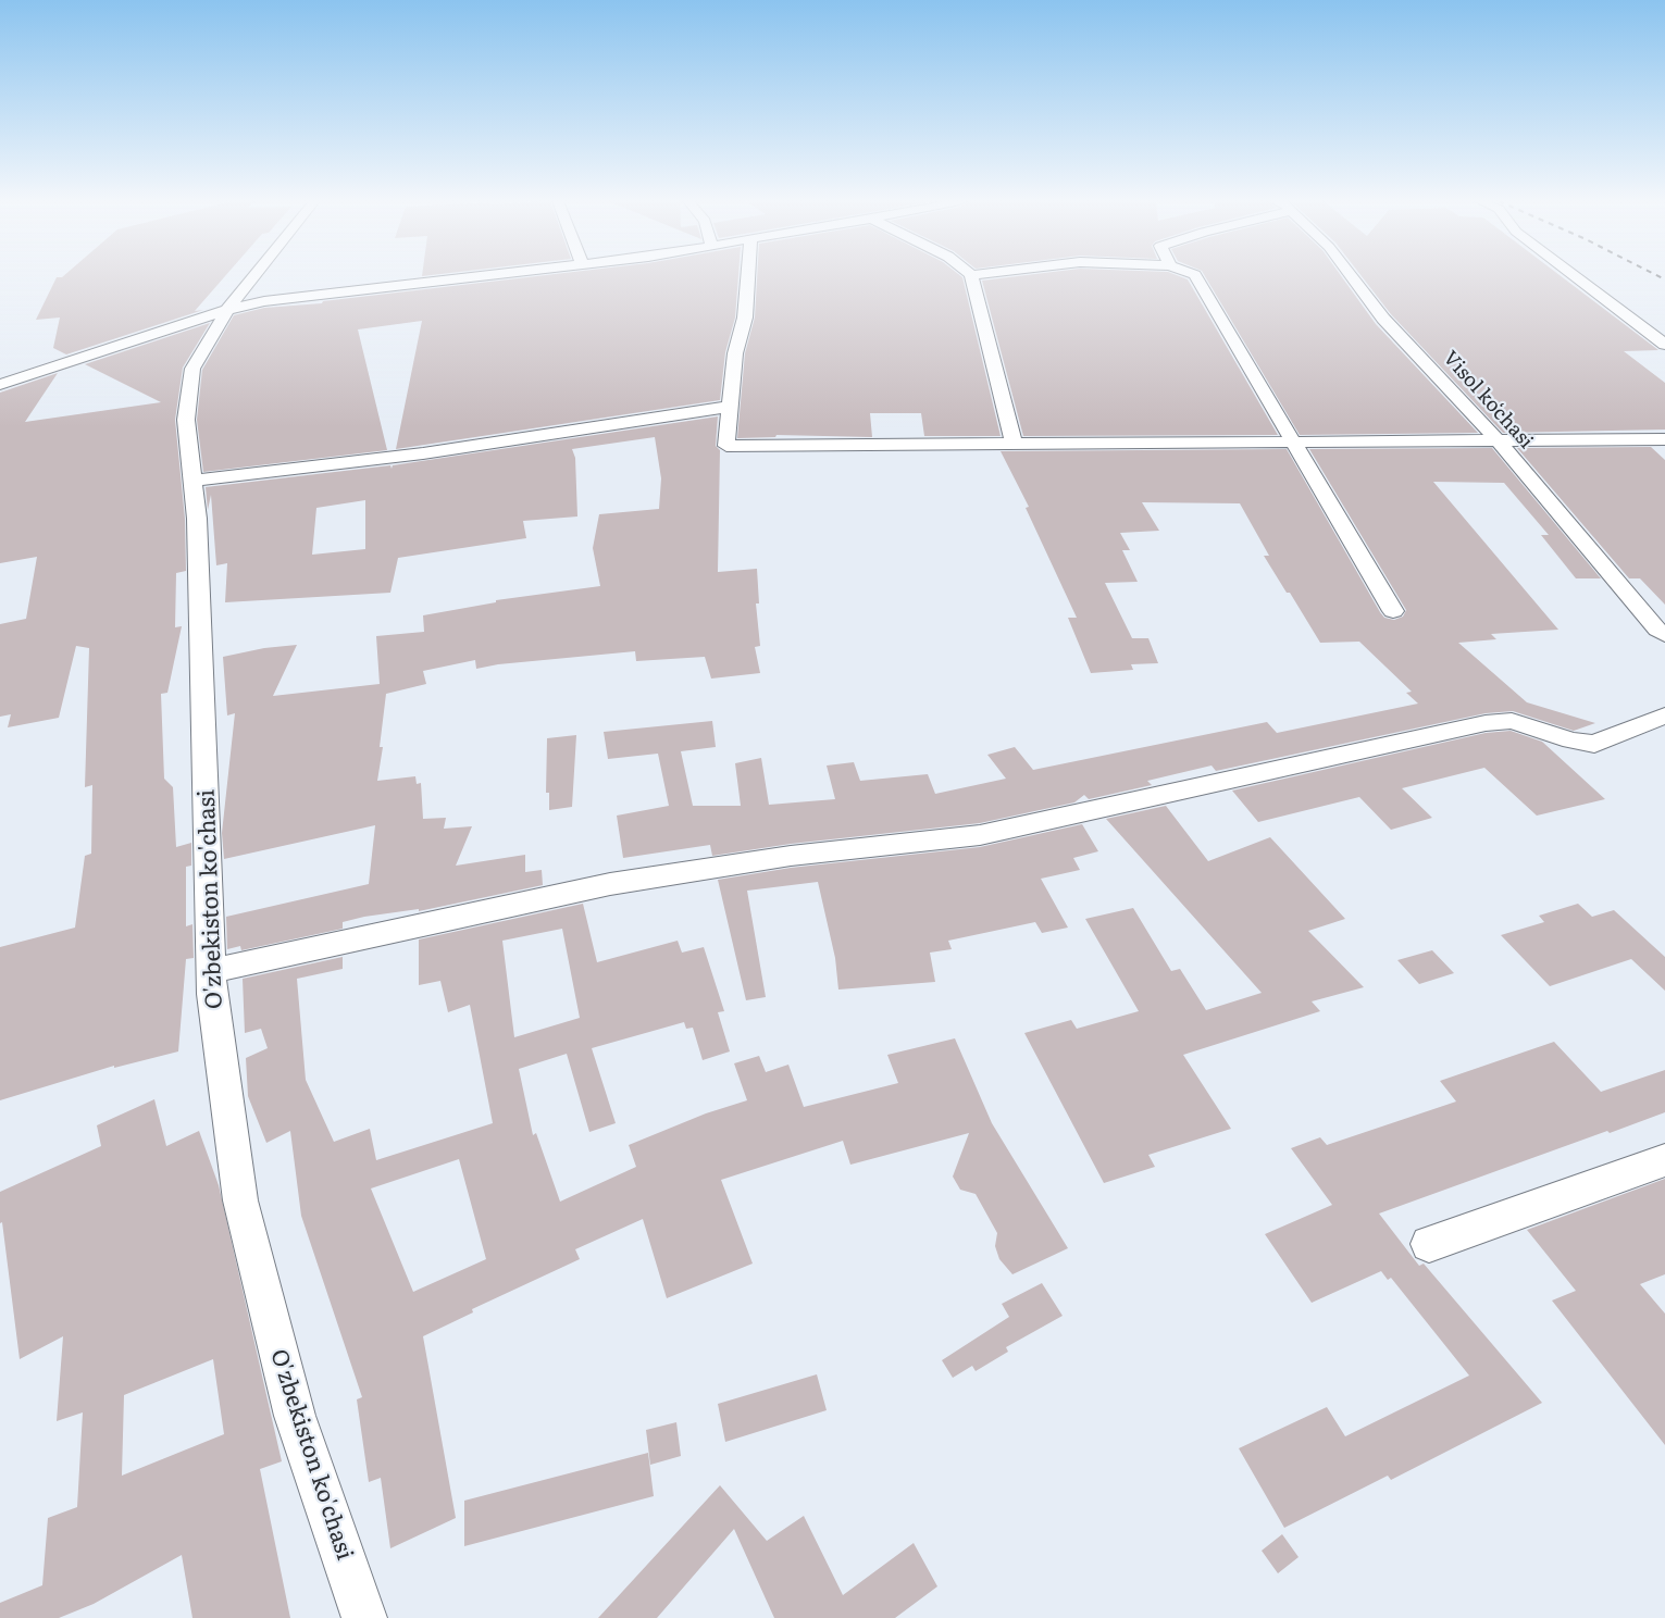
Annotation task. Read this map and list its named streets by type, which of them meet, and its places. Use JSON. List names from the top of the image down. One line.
{"streets":{"street":["Visol koʻchasi","O'zbekiston ko'chasi"]}}
